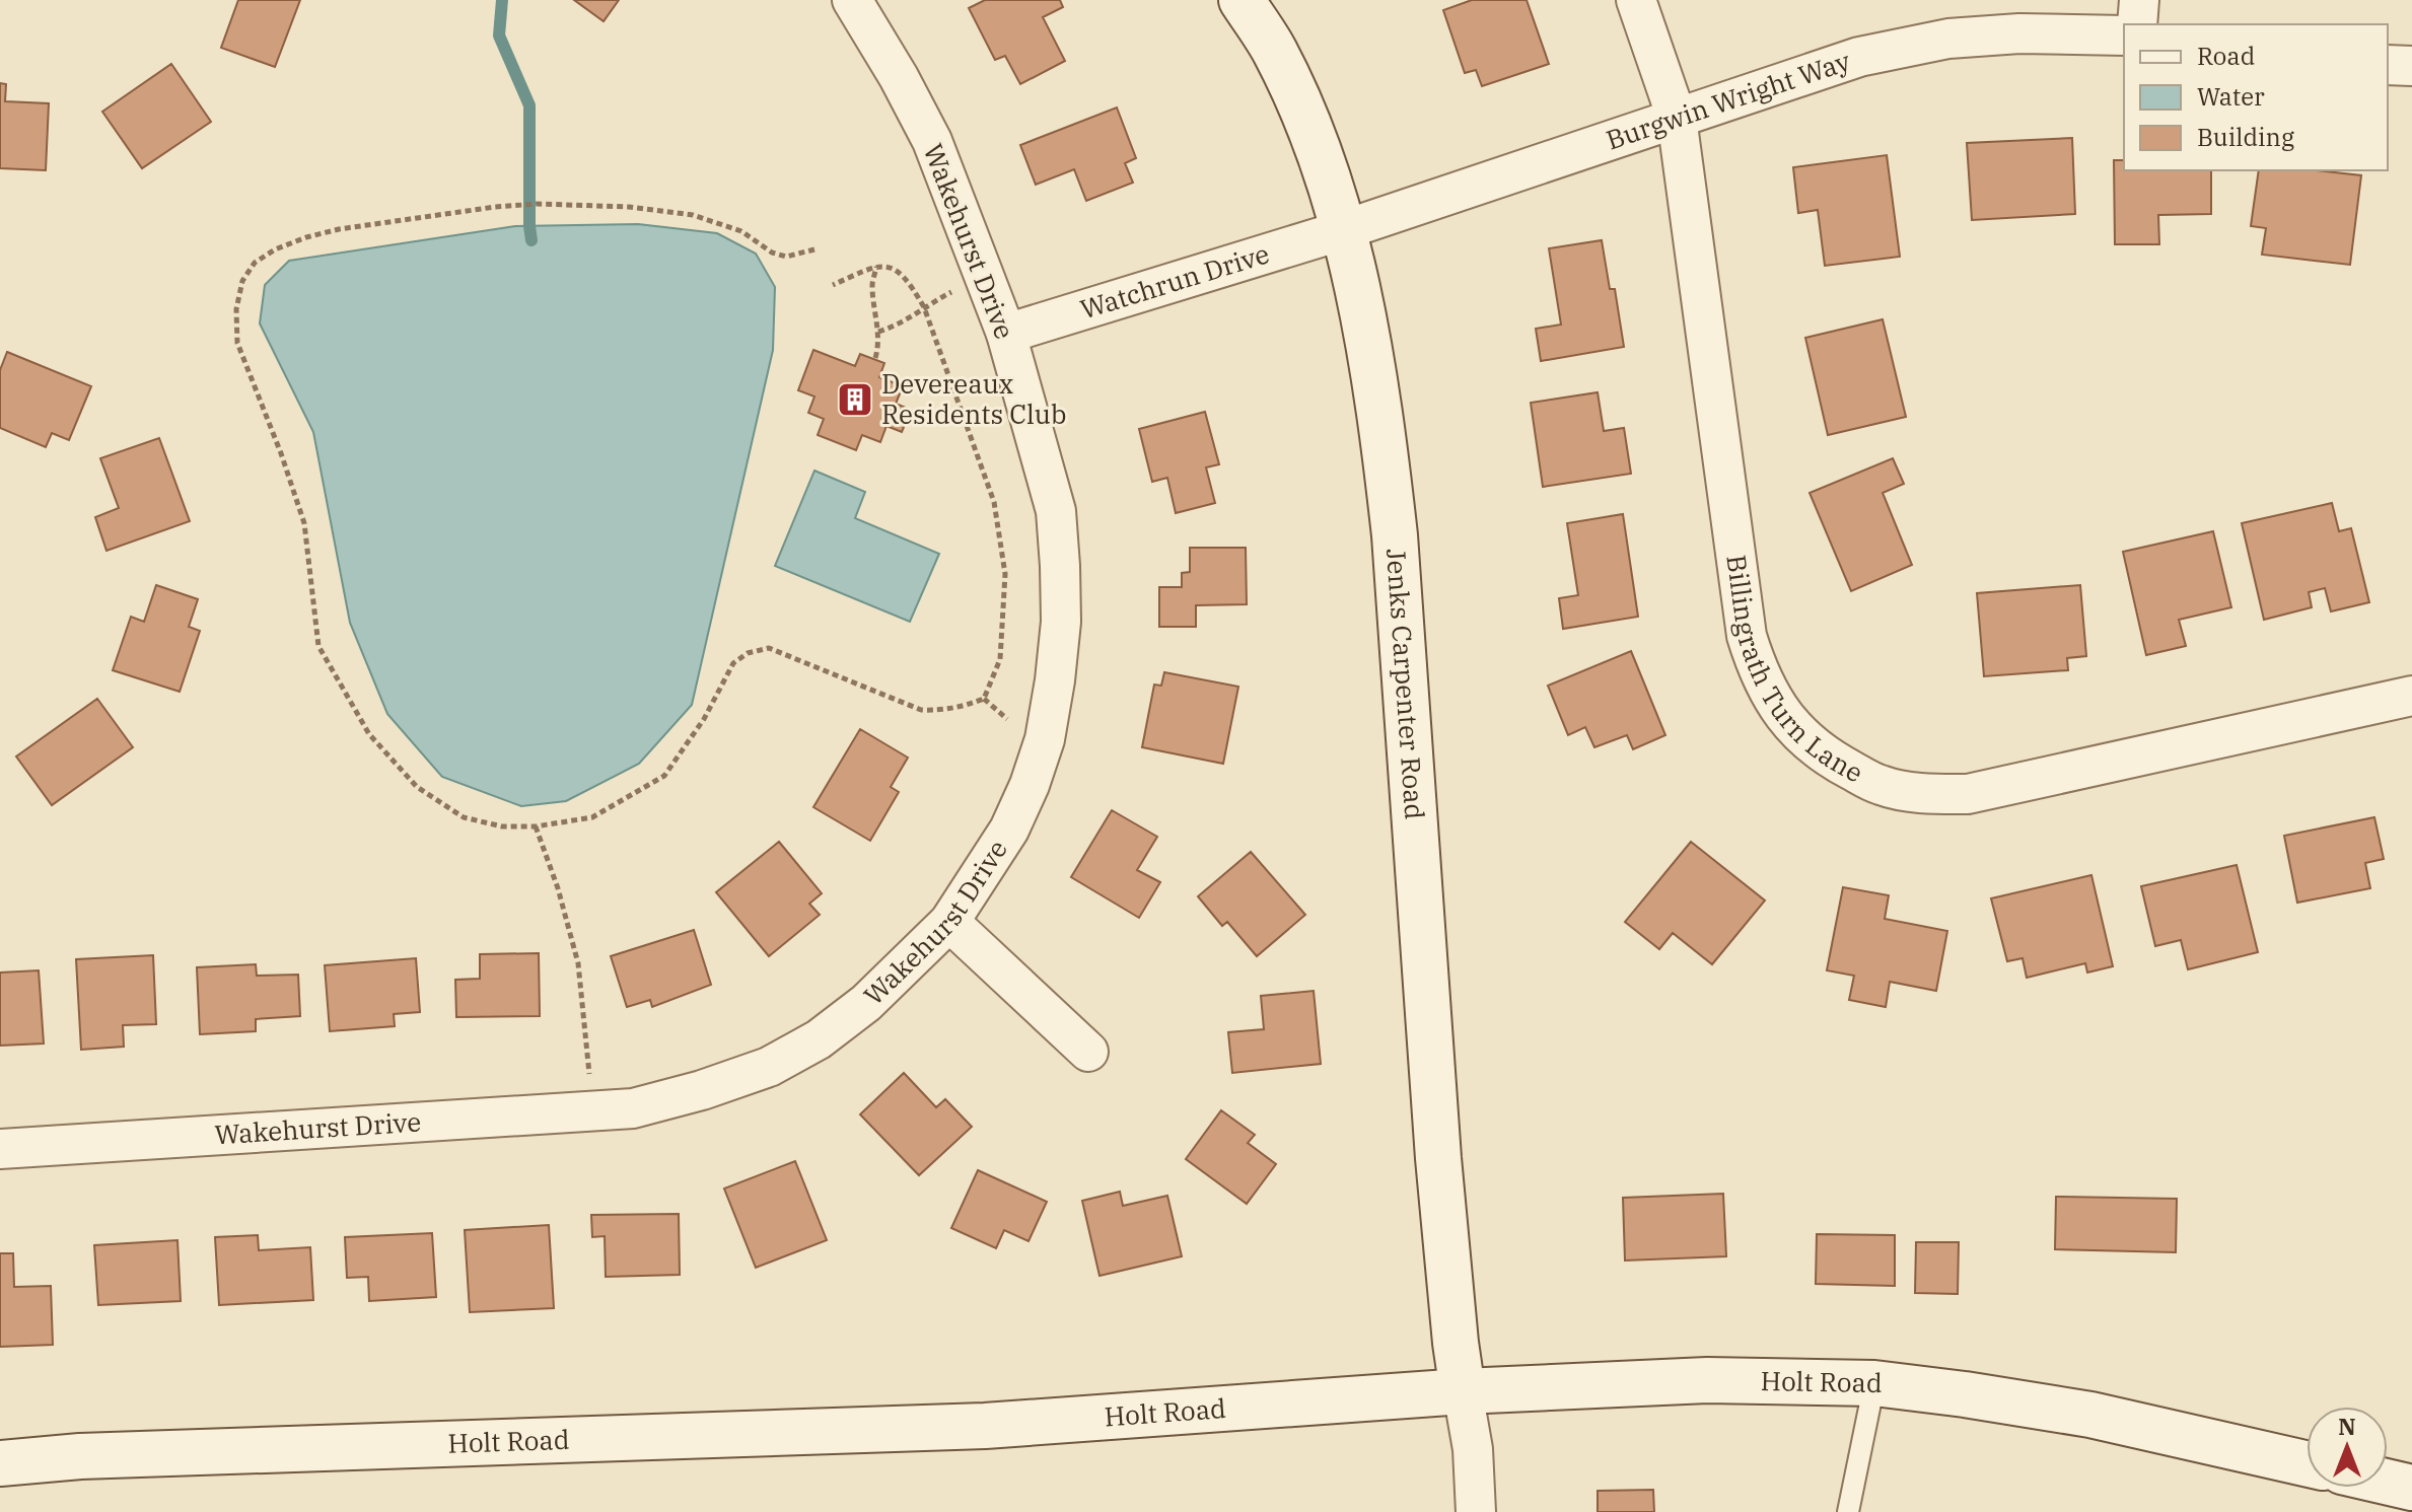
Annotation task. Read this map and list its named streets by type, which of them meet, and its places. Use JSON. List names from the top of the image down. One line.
{"streets":{"street":["Burgwin Wright Way","Wakehurst Drive","Watchrun Drive","Billingrath Turn Lane","Jenks Carpenter Road","Holt Road"]},"crossings":[["Burgwin Wright Way","Watchrun Drive"],["Burgwin Wright Way","Billingrath Turn Lane"],["Burgwin Wright Way","Jenks Carpenter Road"],["Wakehurst Drive","Watchrun Drive"],["Watchrun Drive","Jenks Carpenter Road"],["Jenks Carpenter Road","Holt Road"]],"places":{"building":["Devereaux Residents Club"]},"legend":["Road","Water","Building"],"north":"top"}
